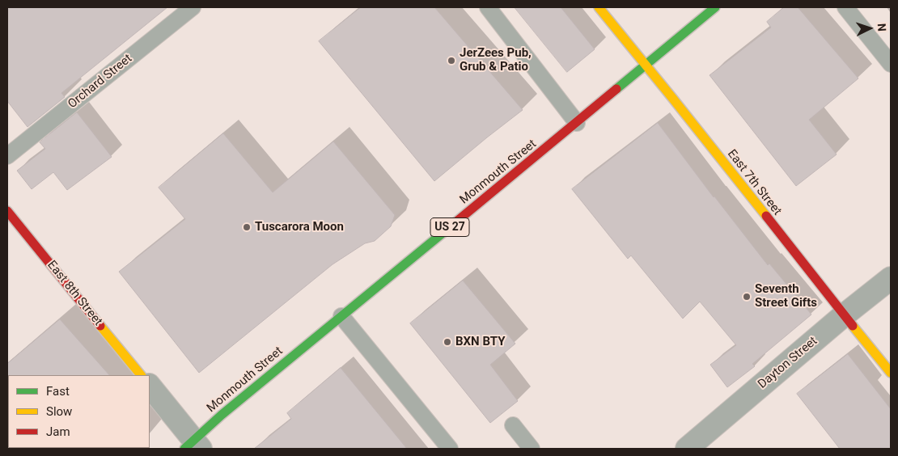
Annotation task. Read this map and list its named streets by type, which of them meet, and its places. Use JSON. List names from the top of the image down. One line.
{"streets":{"street":["Monmouth Street","East 7th Street","US 27","East 8th Street","Dayton Street"],"lane":["Orchard Street"]},"crossings":[["Monmouth Street","East 7th Street"],["East 7th Street","Dayton Street"]],"places":["JerZees Pub, Grub & Patio","Tuscarora Moon","Seventh Street Gifts","BXN BTY"],"legend":["Fast","Slow","Jam"],"north":"right"}
